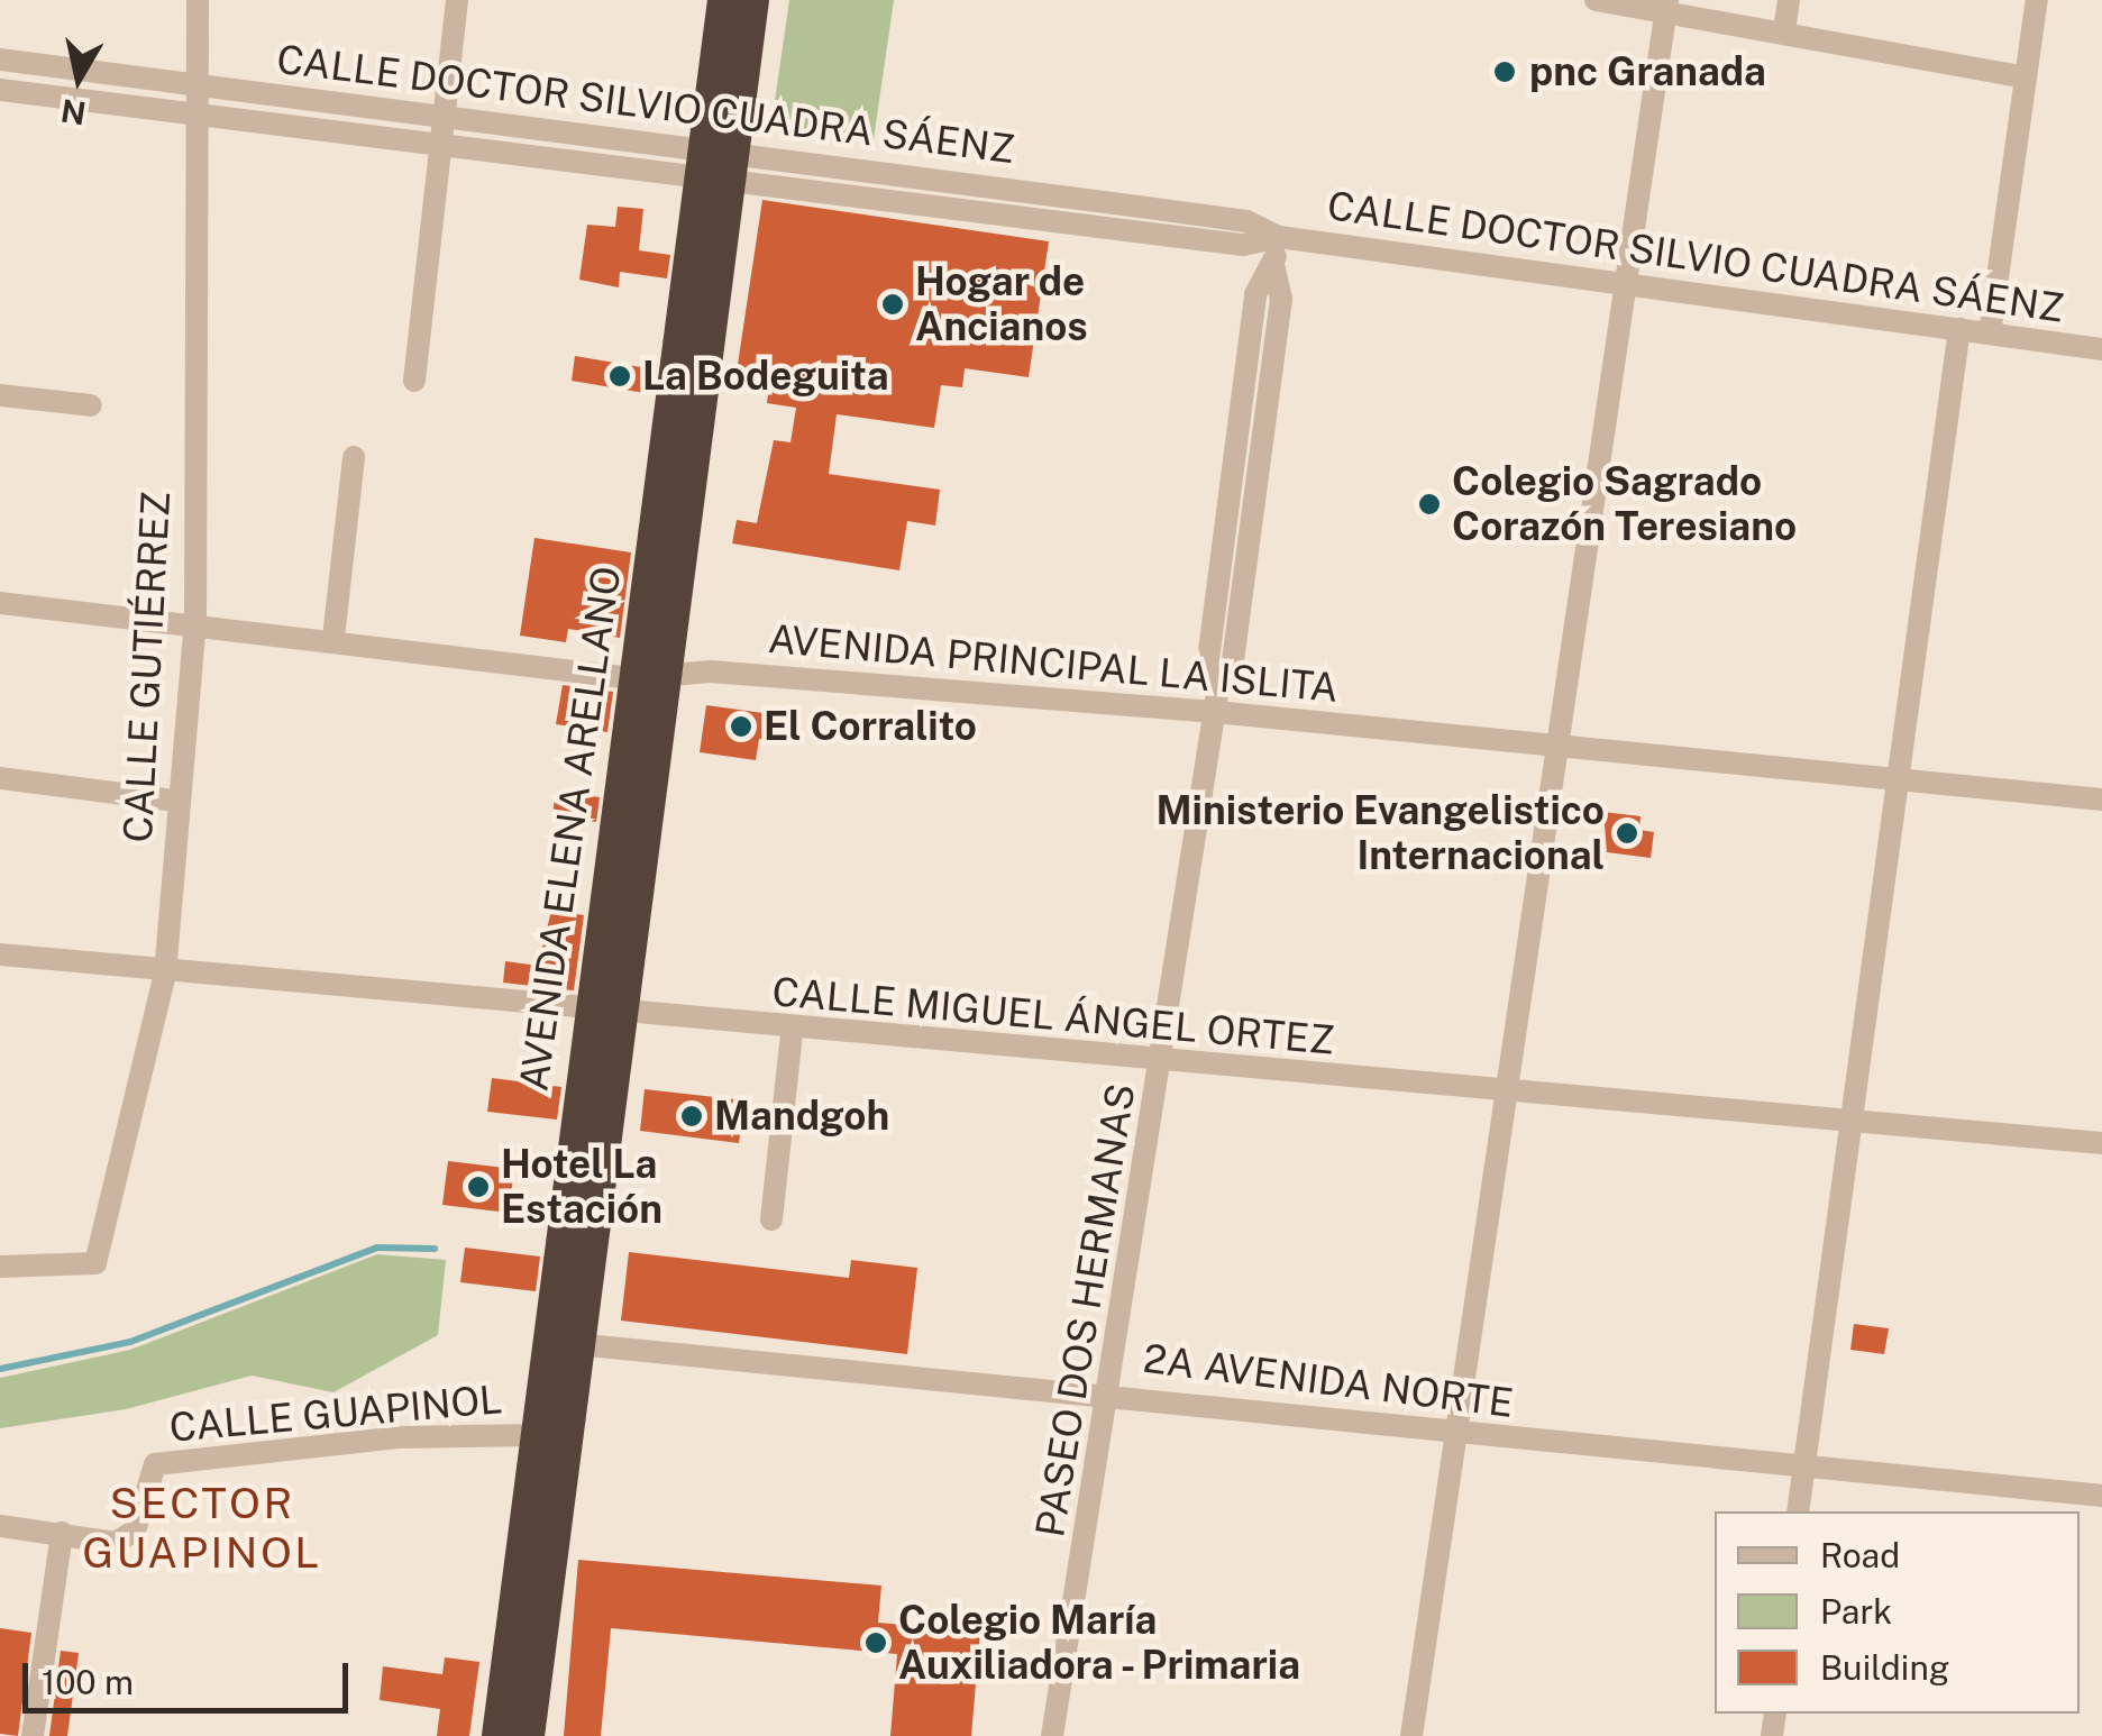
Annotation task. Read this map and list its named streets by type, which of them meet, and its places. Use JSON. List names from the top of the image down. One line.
{"streets":{"highway":["AVENIDA ELENA ARELLANO"],"street":["CALLE DOCTOR SILVIO CUADRA SÁENZ","AVENIDA PRINCIPAL LA ISLITA","CALLE GUTIÉRREZ","CALLE MIGUEL ÁNGEL ORTEZ","PASEO DOS HERMANAS","2A AVENIDA NORTE","CALLE GUAPINOL"]},"crossings":[["CALLE DOCTOR SILVIO CUADRA SÁENZ","CALLE GUTIÉRREZ"],["CALLE DOCTOR SILVIO CUADRA SÁENZ","AVENIDA ELENA ARELLANO"],["CALLE DOCTOR SILVIO CUADRA SÁENZ","PASEO DOS HERMANAS"],["AVENIDA PRINCIPAL LA ISLITA","CALLE GUTIÉRREZ"],["AVENIDA PRINCIPAL LA ISLITA","AVENIDA ELENA ARELLANO"],["AVENIDA PRINCIPAL LA ISLITA","PASEO DOS HERMANAS"],["CALLE GUTIÉRREZ","CALLE MIGUEL ÁNGEL ORTEZ"],["AVENIDA ELENA ARELLANO","CALLE MIGUEL ÁNGEL ORTEZ"],["AVENIDA ELENA ARELLANO","2A AVENIDA NORTE"],["AVENIDA ELENA ARELLANO","CALLE GUAPINOL"],["CALLE MIGUEL ÁNGEL ORTEZ","PASEO DOS HERMANAS"],["PASEO DOS HERMANAS","2A AVENIDA NORTE"]],"districts":["SECTOR GUAPINOL"],"places":["pnc Granada","Hogar de Ancianos","La Bodeguita","Colegio Sagrado Corazón Teresiano","El Corralito","Ministerio Evangelistico Internacional","Mandgoh","Hotel La Estación","Colegio María Auxiliadora - Primaria"],"legend":["Road","Park","Building"],"scale_bar":"100 m","north":"bottom"}
